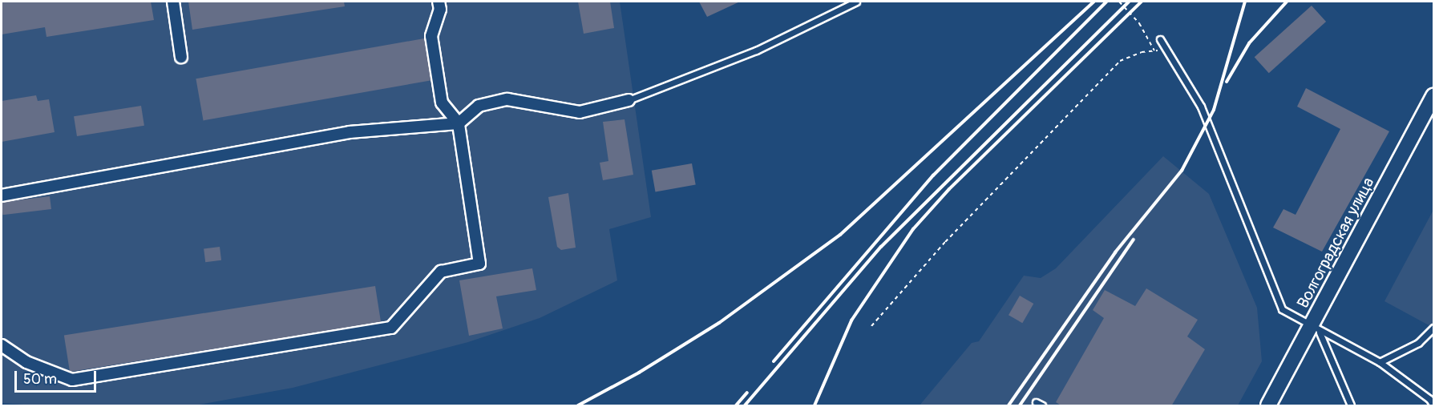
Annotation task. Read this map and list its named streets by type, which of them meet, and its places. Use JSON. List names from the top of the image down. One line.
{"streets":{"main road":["Волгоградская улица"]},"scale_bar":"50 m"}
